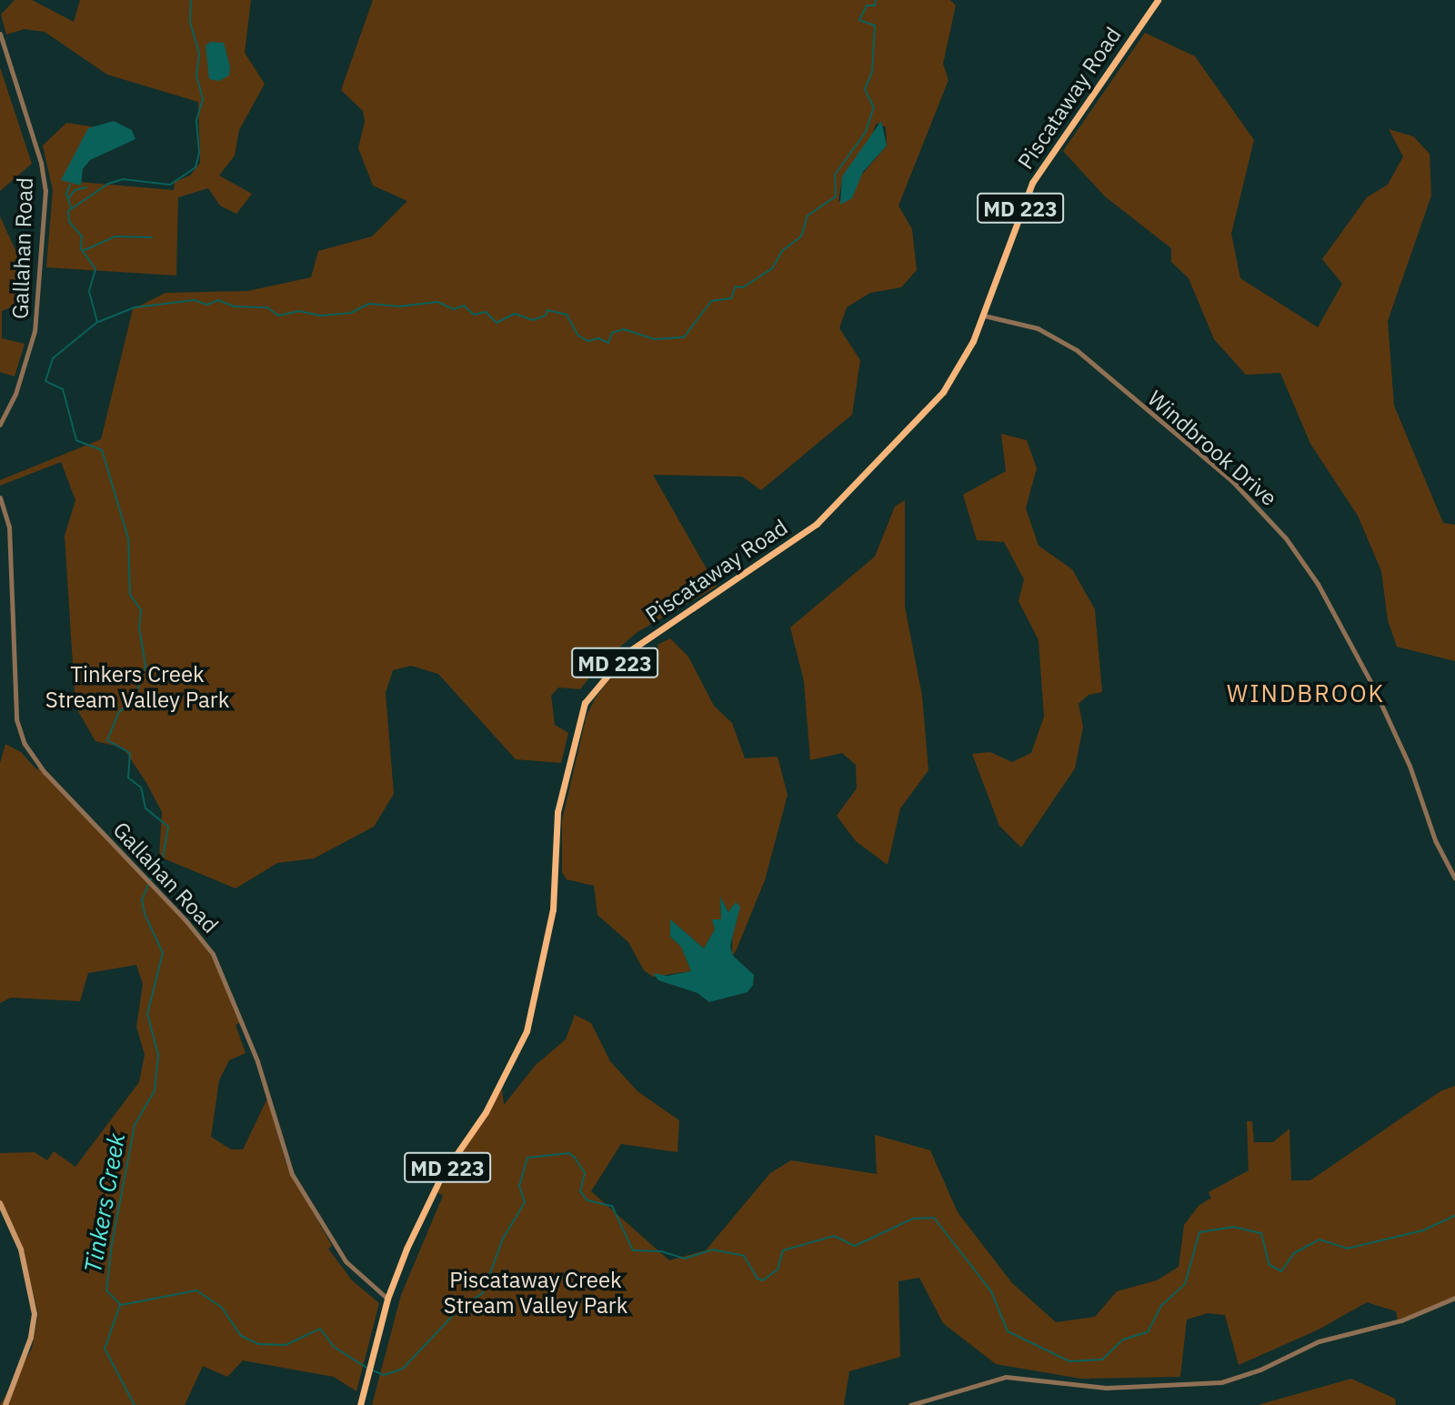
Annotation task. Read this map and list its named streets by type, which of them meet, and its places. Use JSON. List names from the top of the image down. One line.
{"streets":{"main road":["Piscataway Road","MD 223"],"street":["Gallahan Road","Windbrook Drive"]},"crossings":[["Piscataway Road","Gallahan Road"],["Piscataway Road","Windbrook Drive"]],"districts":["WINDBROOK"],"water":["Tinkers Creek"],"parks":["Tinkers Creek Stream Valley Park","Piscataway Creek Stream Valley Park"]}
